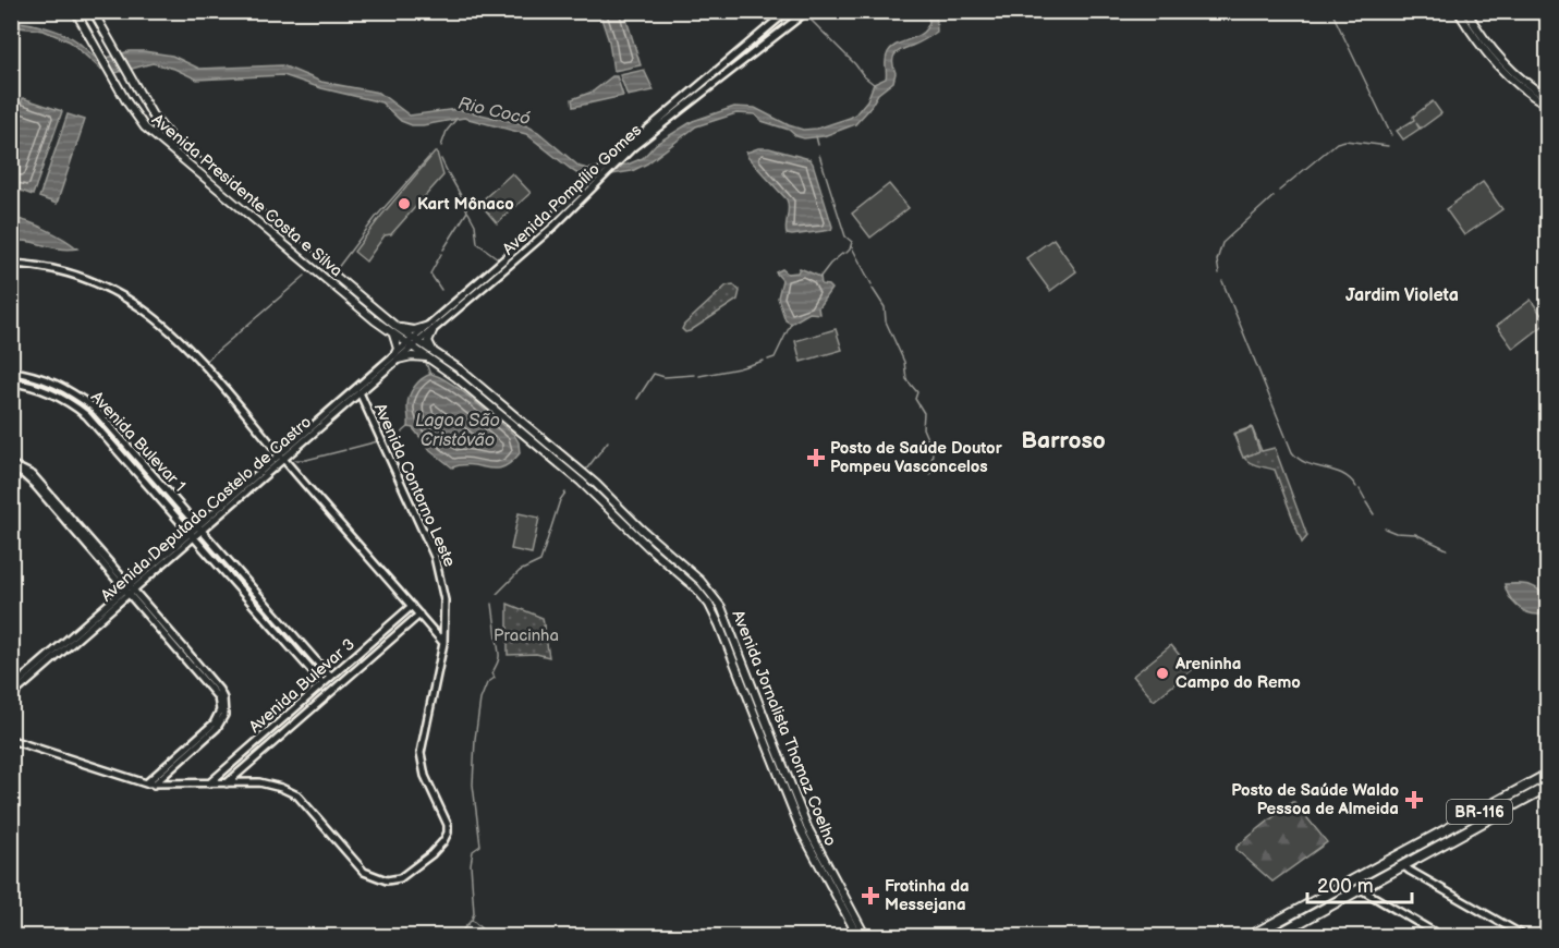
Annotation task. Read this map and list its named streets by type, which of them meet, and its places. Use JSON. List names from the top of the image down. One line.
{"streets":{"highway":["BR-116"],"main road":["Avenida Presidente Costa e Silva","Avenida Jornalista Thomaz Coelho"],"street":["Avenida Pompílio Gomes","Avenida Bulevar 1","Avenida Contorno Leste","Avenida Deputado Castelo de Castro","Avenida Bulevar 3"]},"crossings":[["Avenida Pompílio Gomes","Avenida Presidente Costa e Silva"],["Avenida Pompílio Gomes","Avenida Deputado Castelo de Castro"],["Avenida Pompílio Gomes","Avenida Jornalista Thomaz Coelho"],["Avenida Presidente Costa e Silva","Avenida Deputado Castelo de Castro"],["Avenida Presidente Costa e Silva","Avenida Jornalista Thomaz Coelho"],["Avenida Bulevar 1","Avenida Deputado Castelo de Castro"],["Avenida Bulevar 1","Avenida Bulevar 3"],["Avenida Contorno Leste","Avenida Deputado Castelo de Castro"],["Avenida Contorno Leste","Avenida Bulevar 3"],["Avenida Deputado Castelo de Castro","Avenida Jornalista Thomaz Coelho"]],"districts":["Jardim Violeta","Barroso"],"water":["Rio Cocó","Lagoa São Cristóvão"],"parks":["Pracinha"],"places":{"other":["Kart Mônaco","Areninha Campo do Remo"],"health":["Posto de Saúde Doutor Pompeu Vasconcelos","Posto de Saúde Waldo Pessoa de Almeida","Frotinha da Messejana"]},"scale_bar":"200 m"}
